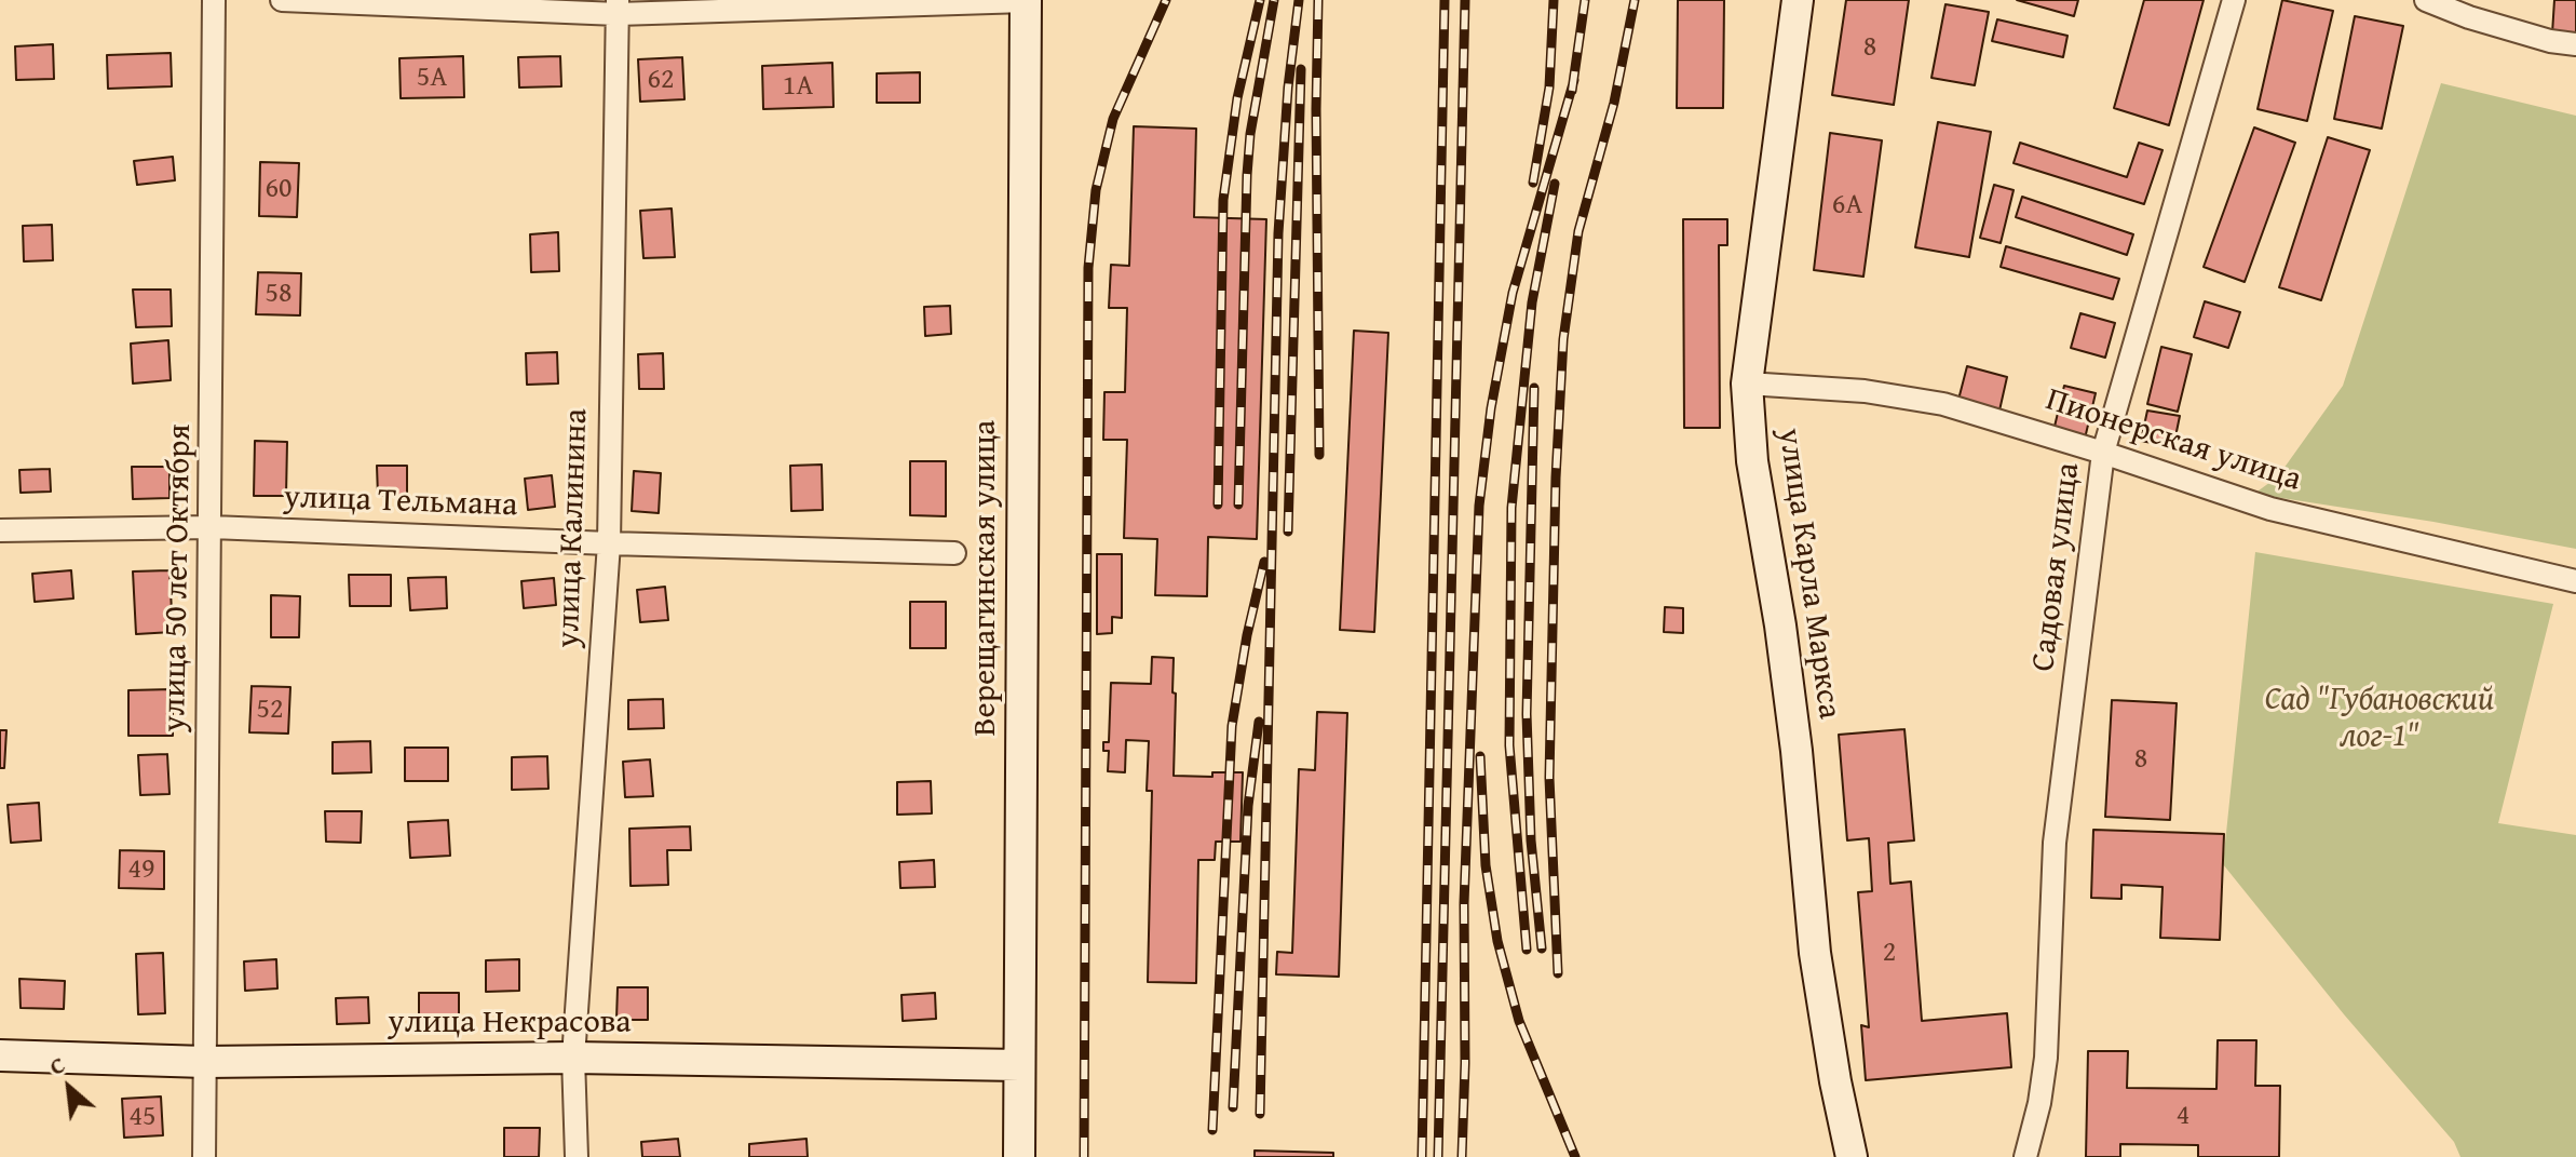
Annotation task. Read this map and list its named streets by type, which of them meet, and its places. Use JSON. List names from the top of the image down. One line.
{"streets":{"main road":["улица Карла Маркса","Верещагинская улица","улица Некрасова"],"street":["Пионерская улица","улица Тельмана","улица Калинина","Садовая улица","улица 50 лет Октября"]},"crossings":[["Пионерская улица","Садовая улица"],["Пионерская улица","улица Карла Маркса"],["улица Тельмана","улица Калинина"],["улица Тельмана","улица 50 лет Октября"],["улица Калинина","улица Некрасова"],["улица 50 лет Октября","улица Некрасова"],["Верещагинская улица","улица Некрасова"]],"parks":["Сад \"Губановский лог-1\""],"house_numbers":["8","5А","62","1А","60","6А","58","52","8","49","2","4","45"],"north":"top left"}
